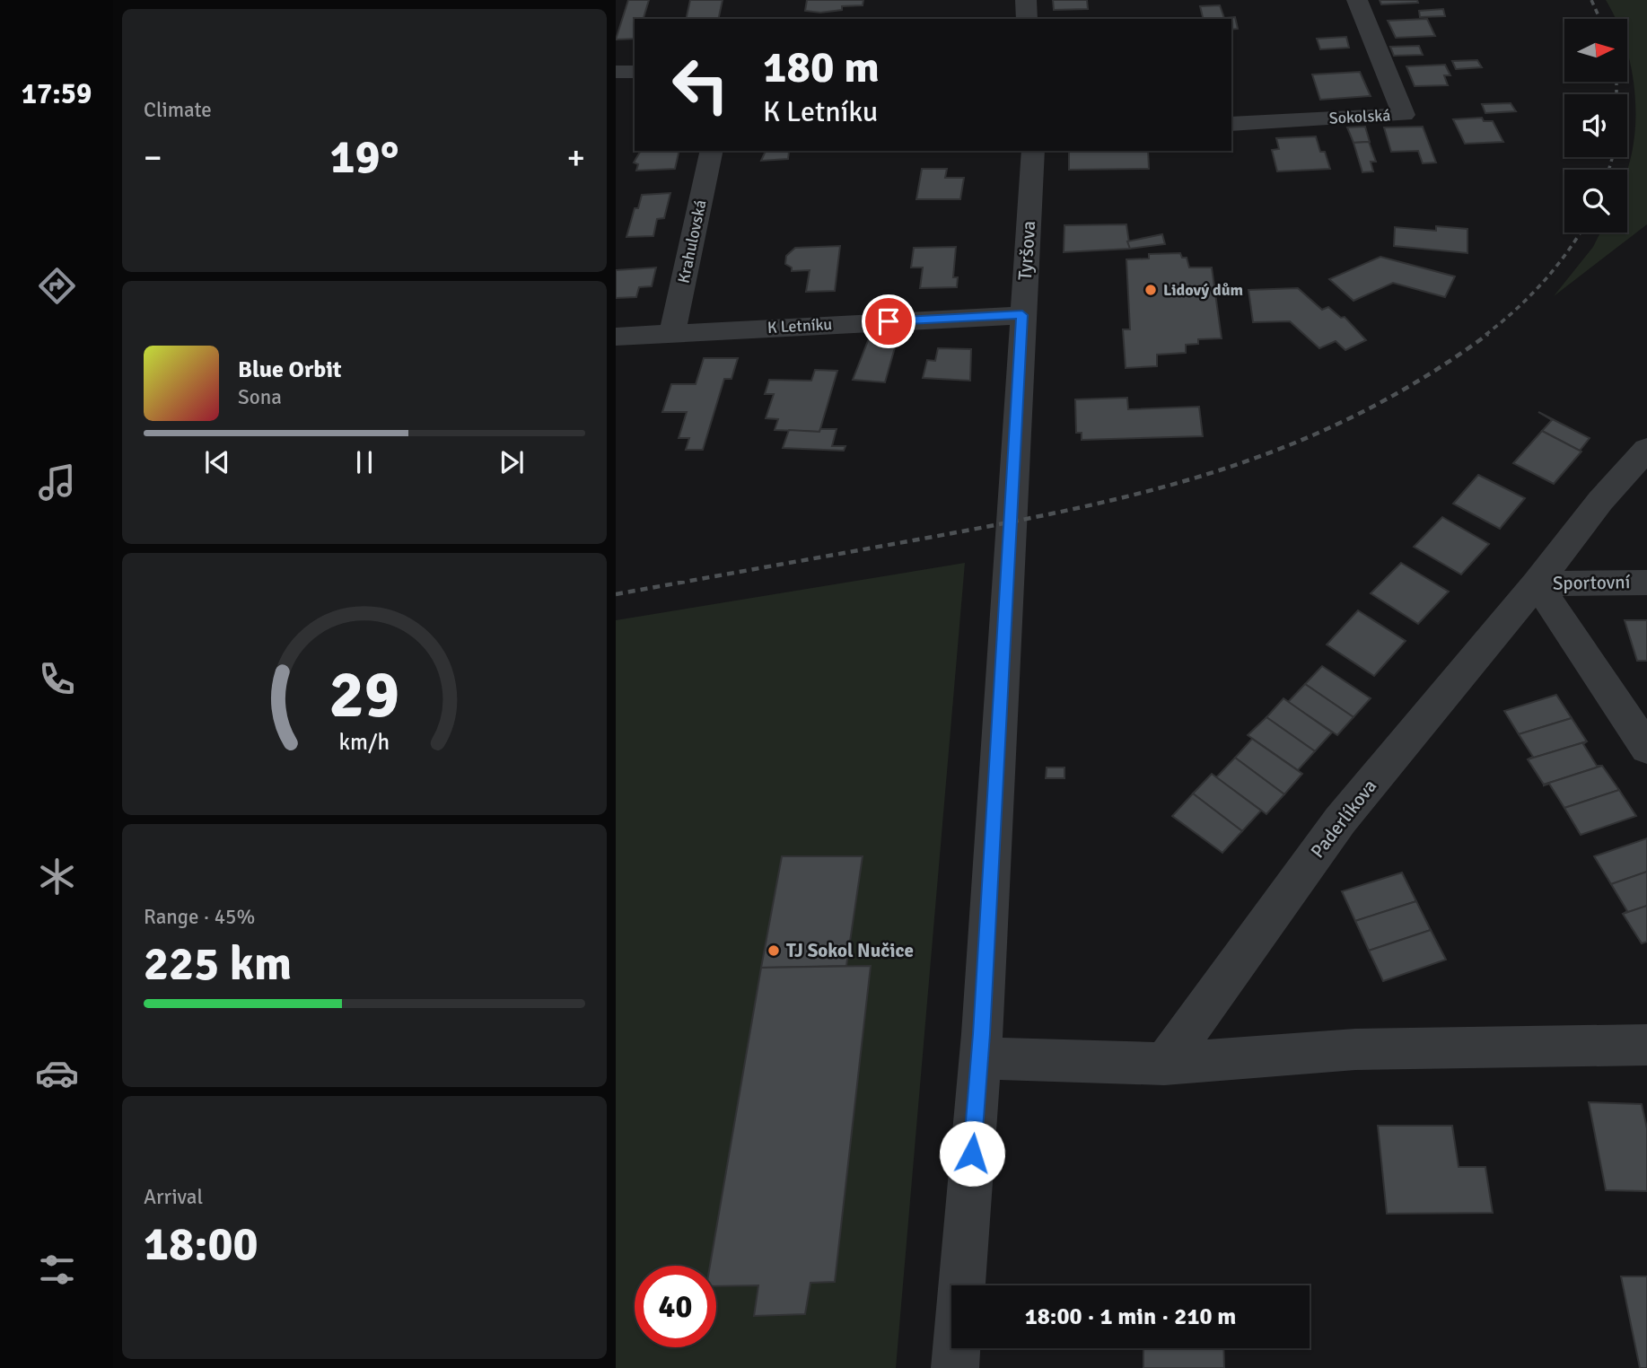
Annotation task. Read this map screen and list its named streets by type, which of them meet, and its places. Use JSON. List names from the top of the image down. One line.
{"streets":{"street":["Sokolská","Krahulovská","Tyršova","K Letníku","Sportovní","Paderlíkova"]},"crossings":[["Krahulovská","K Letníku"],["Tyršova","K Letníku"],["Sportovní","Paderlíkova"]],"places":["Lidový dům","TJ Sokol Nučice"],"north":"right","page":{"tabs":"17:59","tile":["Climate",["Range · 45%","225 km"],["Arrival","18:00"]],"turn":["180 m","K Letníku"],"heat":["−","19°","+"],"song":["Blue Orbit","Sona"],"limit":"40","trip":"18:00 · 1 min · 210 m","gauge":["29","km/h"]}}
